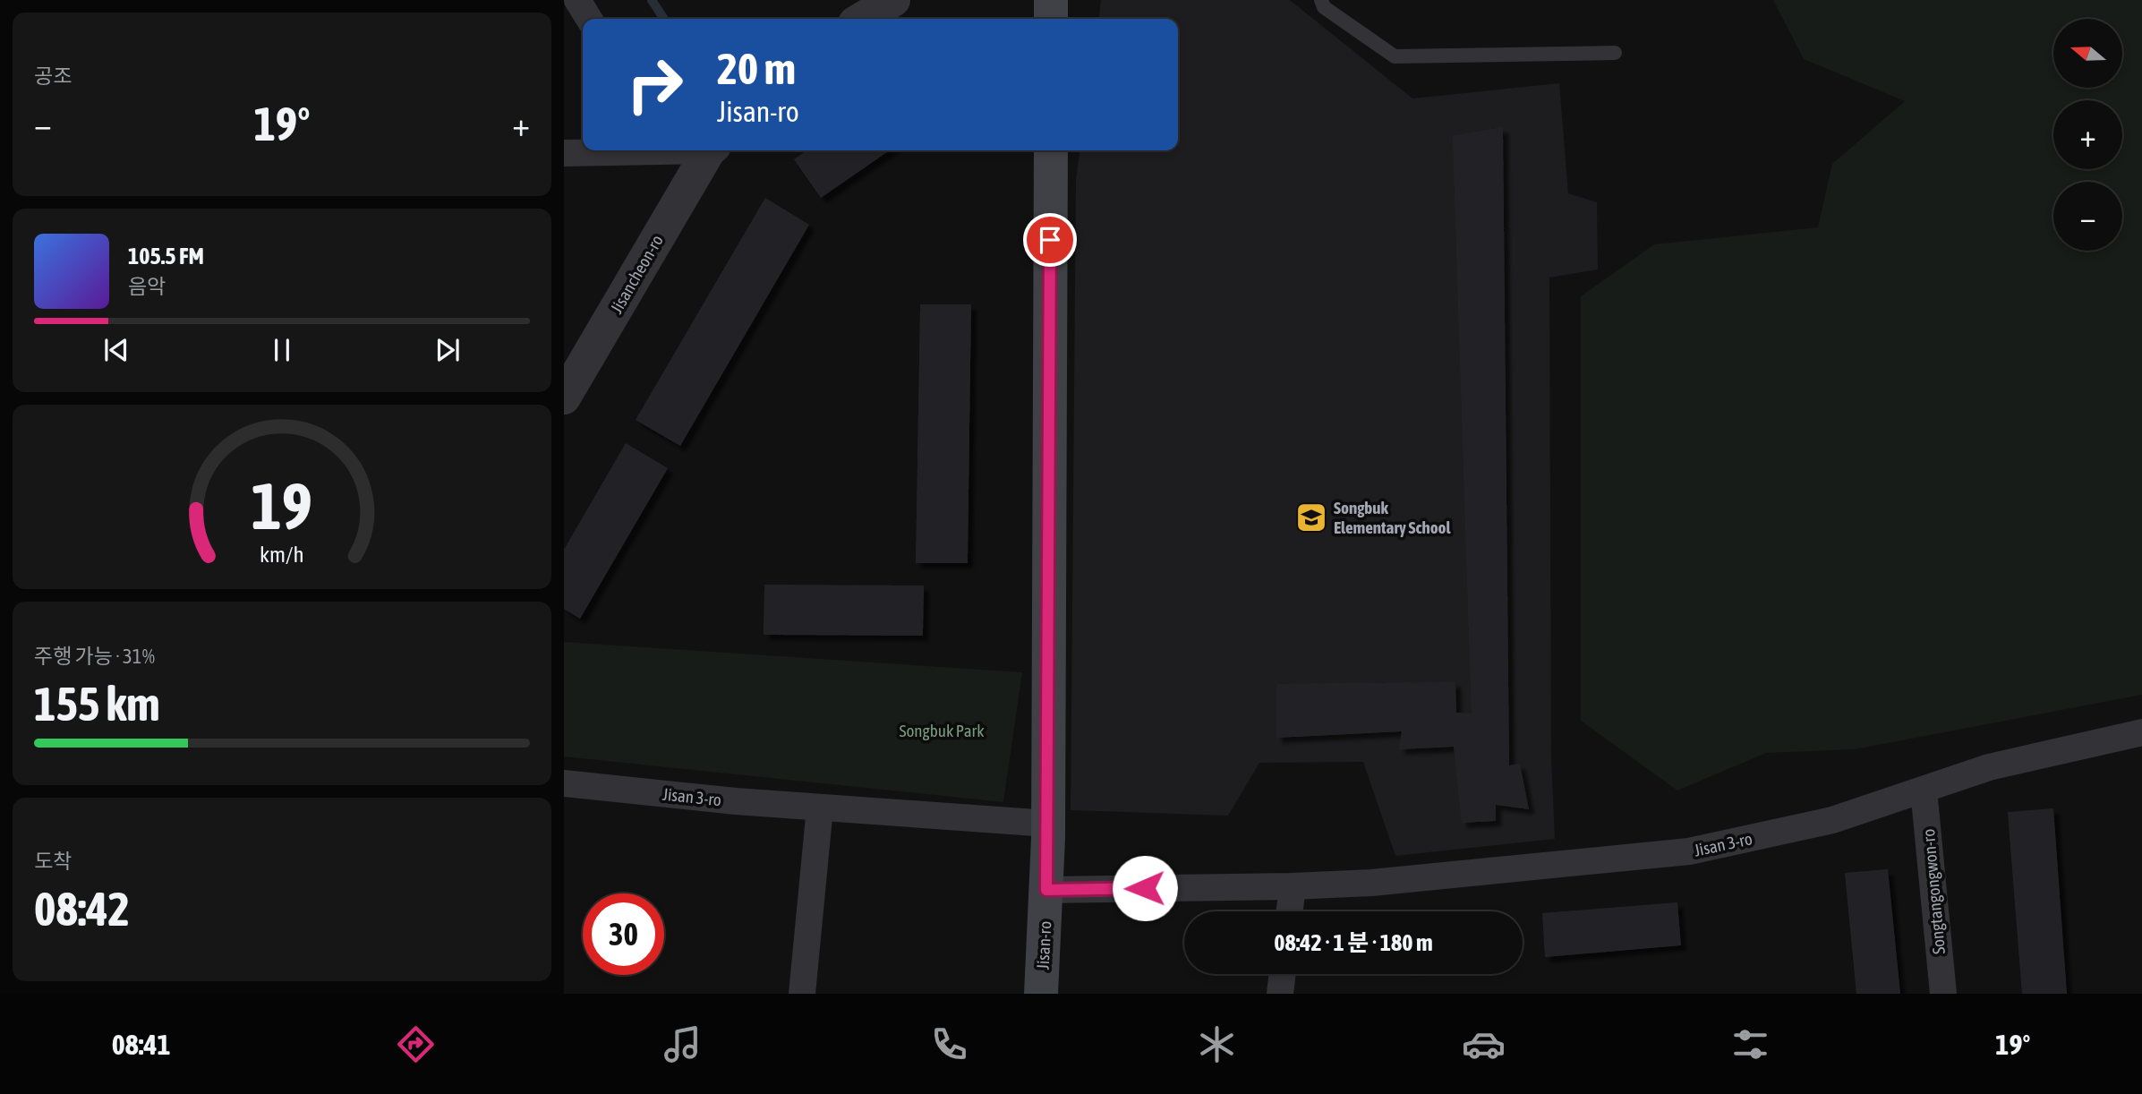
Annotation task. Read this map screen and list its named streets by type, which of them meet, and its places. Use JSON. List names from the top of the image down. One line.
{"streets":{"main road":["Jisan-ro"],"street":["Jisancheon-ro","Jisan 3-ro","Songtangongwon-ro"]},"crossings":[["Jisan 3-ro","Songtangongwon-ro"],["Jisan 3-ro","Jisan-ro"]],"parks":["Songbuk Park"],"places":{"school or university":["Songbuk Elementary School"]},"north":"left","page":{"tile":["공조",["주행 가능 · 31%","155 km"],["도착","08:42"]],"map_buttons":["+","−"],"turn":["20 m","Jisan-ro"],"heat":["−","19°","+"],"song":["105.5 FM","음악"],"limit":"30","trip":"08:42 · 1 분 · 180 m","tabs":["08:41","19°"],"gauge":["19","km/h"]}}
